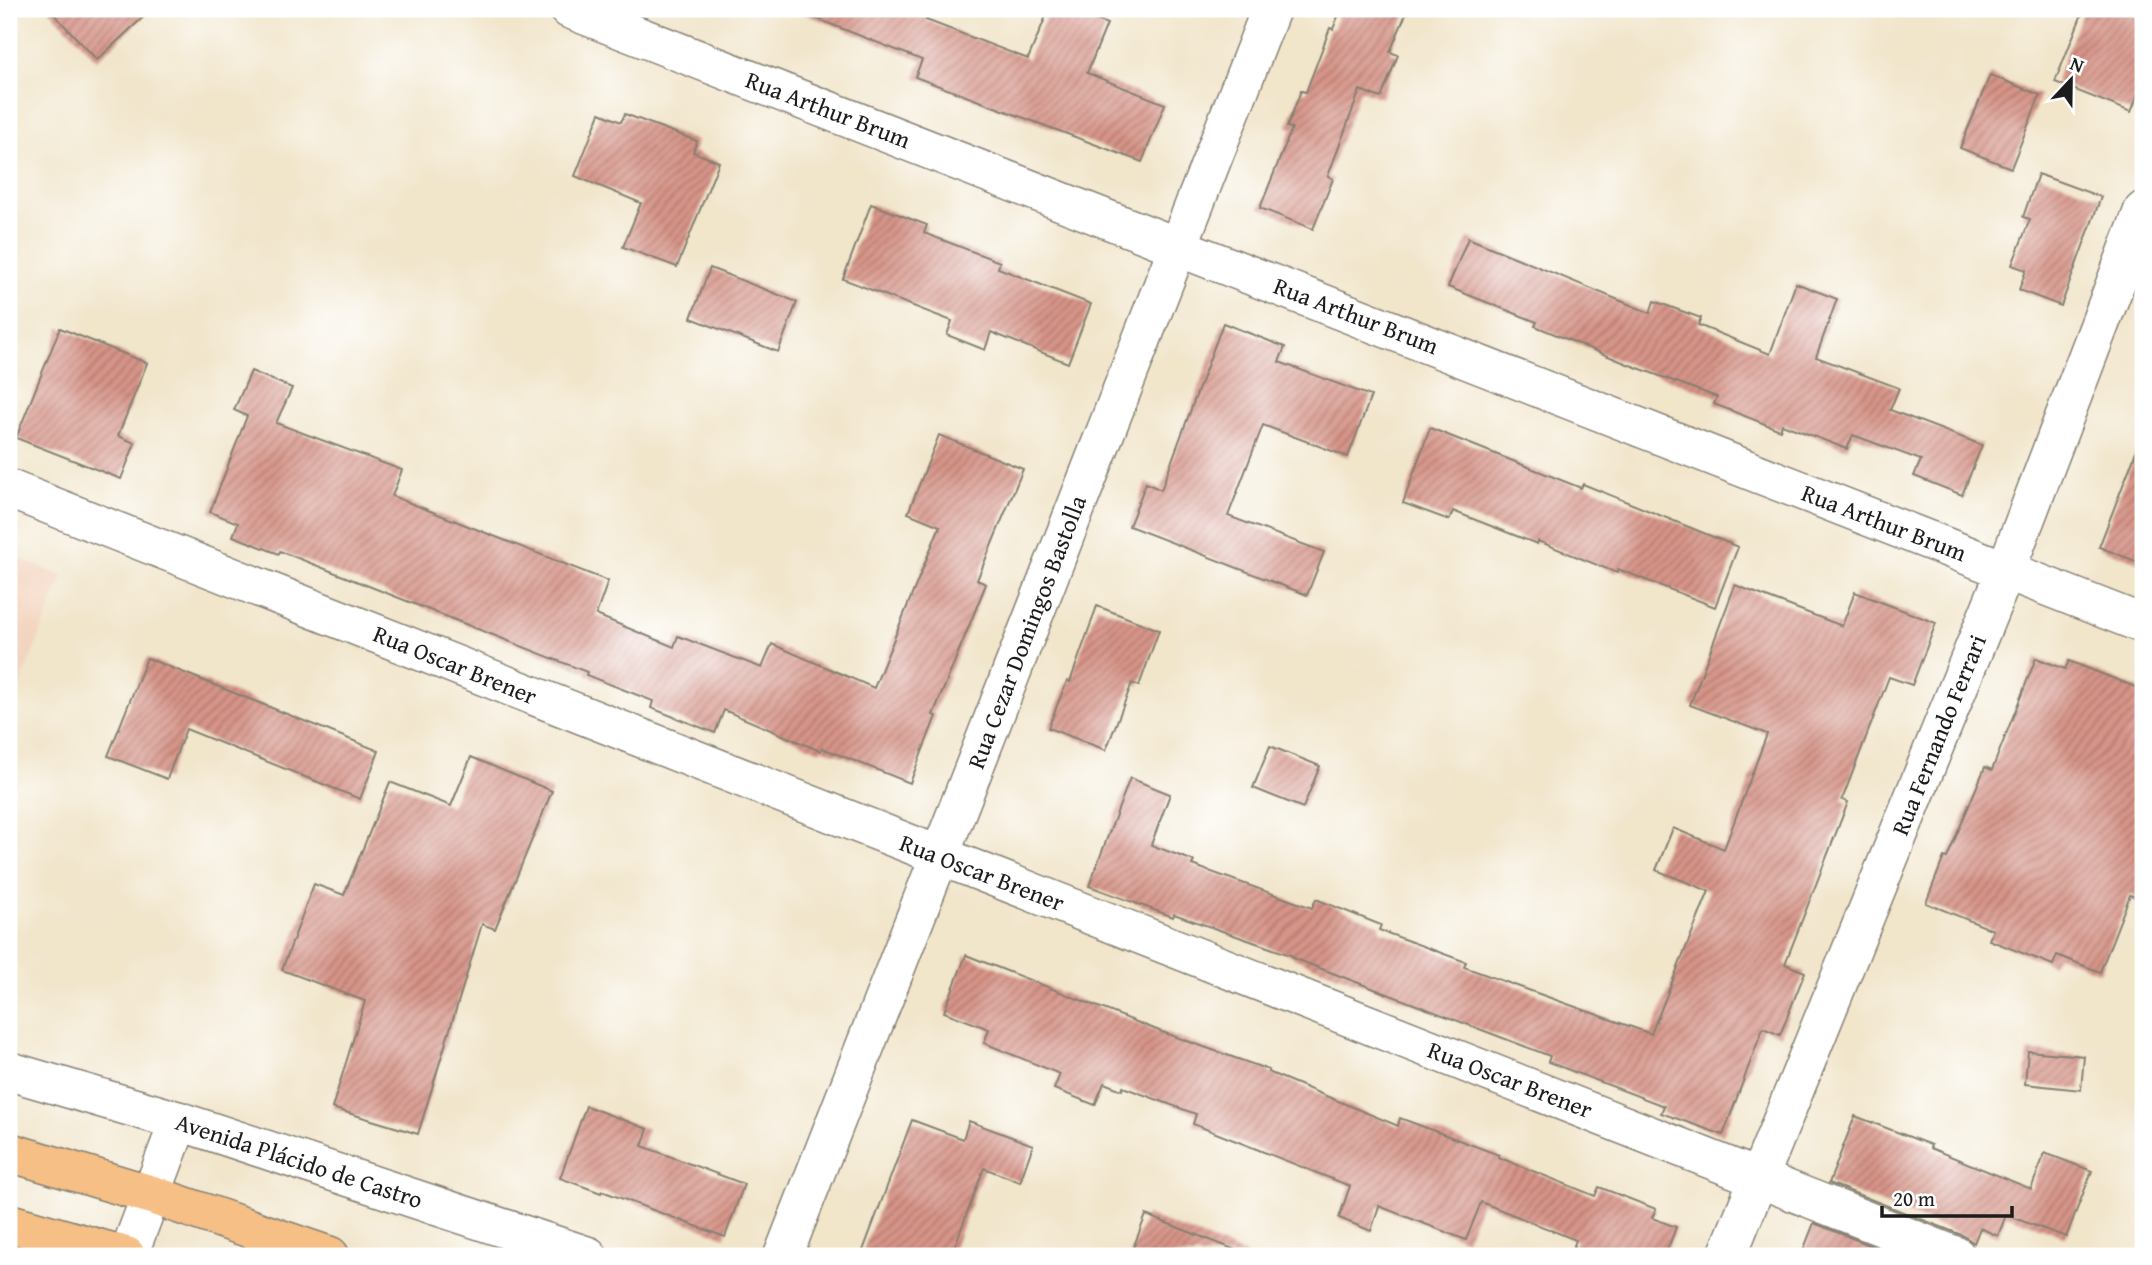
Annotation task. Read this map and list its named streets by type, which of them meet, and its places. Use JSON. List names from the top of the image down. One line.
{"streets":{"street":["Rua Arthur Brum","Rua Cezar Domingos Bastolla","Rua Oscar Brener","Rua Fernando Ferrari","Avenida Plácido de Castro"]},"crossings":[["Rua Arthur Brum","Rua Cezar Domingos Bastolla"],["Rua Arthur Brum","Rua Fernando Ferrari"],["Rua Cezar Domingos Bastolla","Rua Oscar Brener"],["Rua Oscar Brener","Rua Fernando Ferrari"]],"scale_bar":"20 m","north":"top"}
